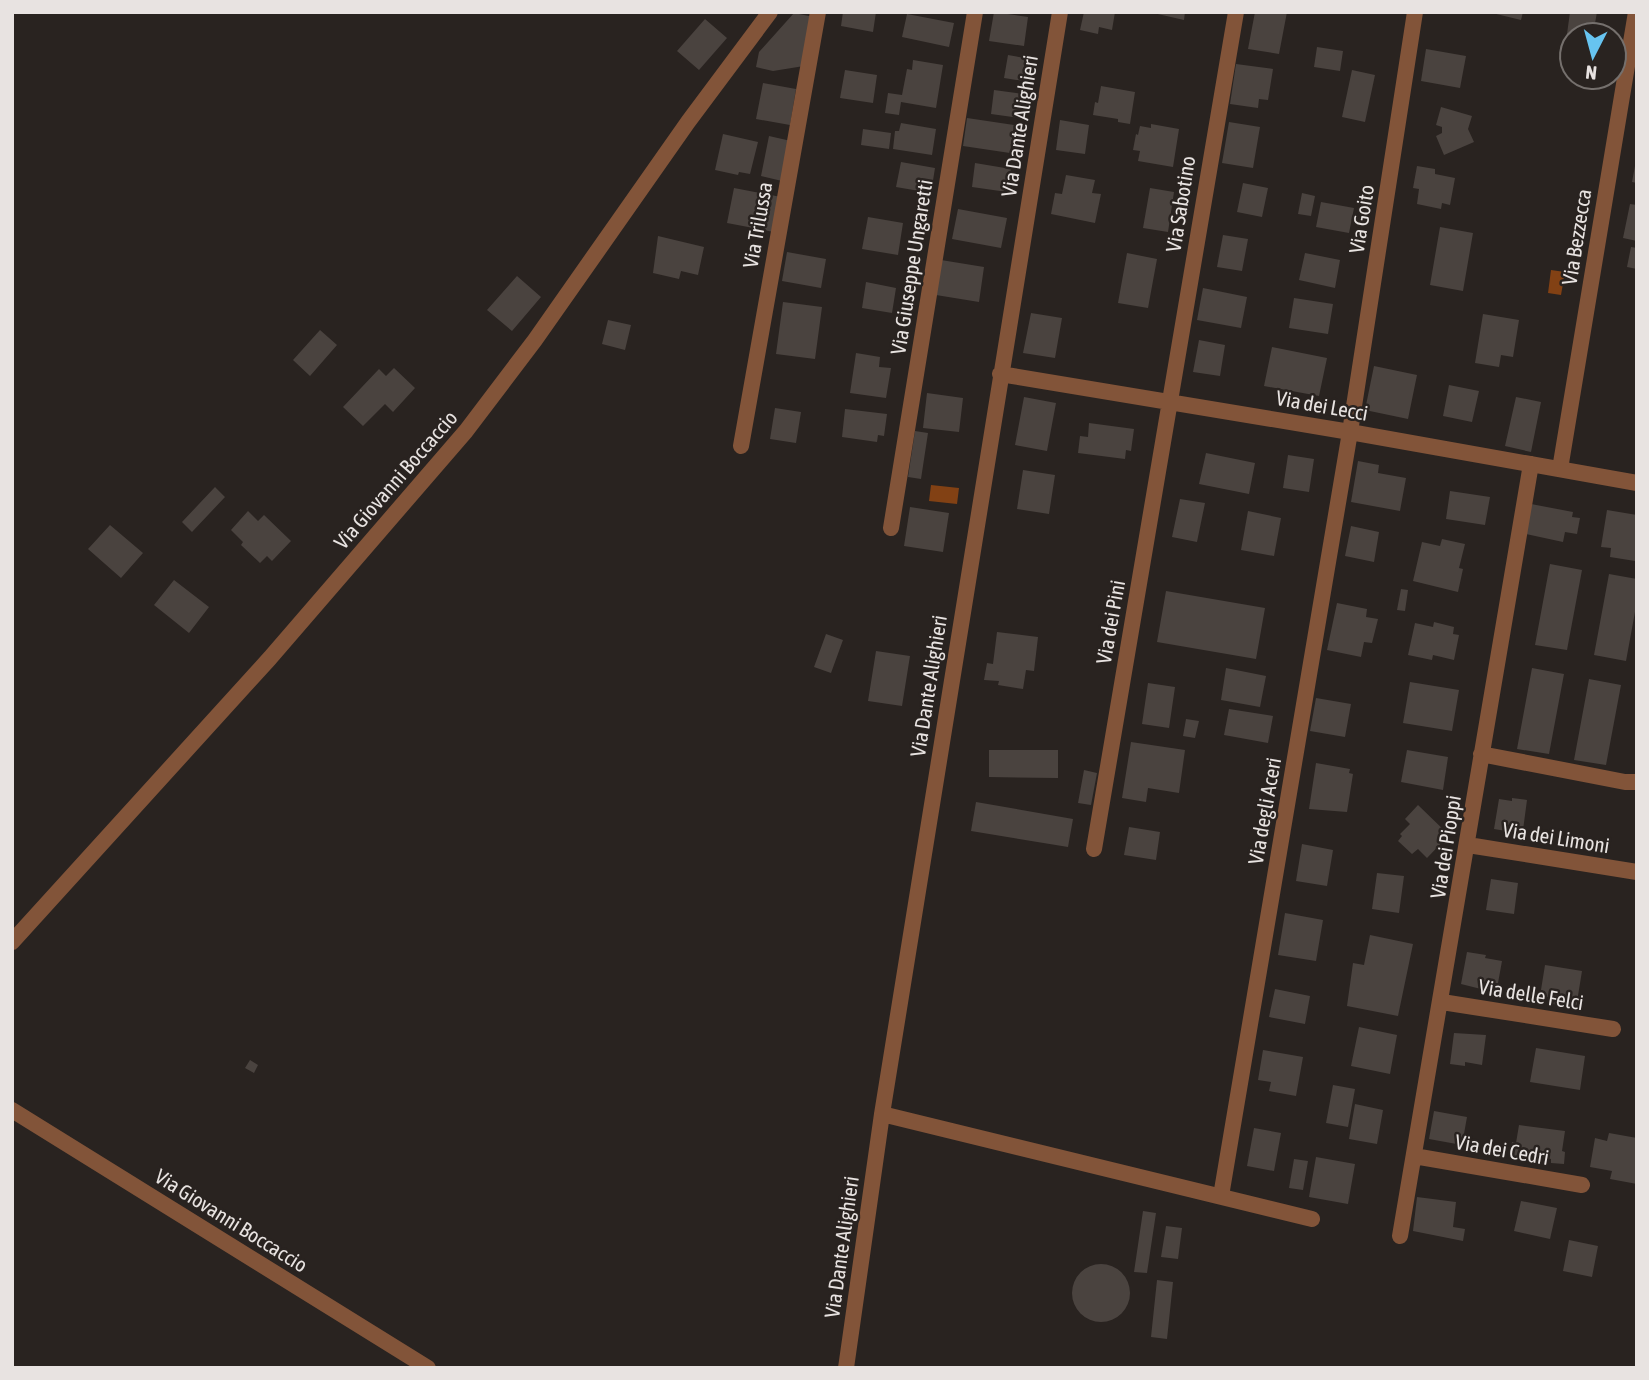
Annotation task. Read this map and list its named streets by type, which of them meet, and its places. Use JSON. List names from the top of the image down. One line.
{"streets":{"street":["Via Dante Alighieri","Via Sabotino","Via Goito","Via Trilussa","Via Bezzecca","Via Giuseppe Ungaretti","Via dei Lecci","Via Giovanni Boccaccio","Via dei Pini","Via degli Aceri","Via dei Limoni","Via dei Pioppi","Via delle Felci","Via dei Cedri"]},"crossings":[["Via Dante Alighieri","Via dei Lecci"],["Via Sabotino","Via dei Lecci"],["Via Sabotino","Via dei Pini"],["Via Goito","Via dei Lecci"],["Via Goito","Via degli Aceri"],["Via Bezzecca","Via dei Lecci"],["Via dei Lecci","Via dei Pini"],["Via dei Lecci","Via degli Aceri"],["Via dei Lecci","Via dei Pioppi"],["Via dei Limoni","Via dei Pioppi"],["Via dei Pioppi","Via delle Felci"],["Via dei Pioppi","Via dei Cedri"]],"north":"bottom"}
